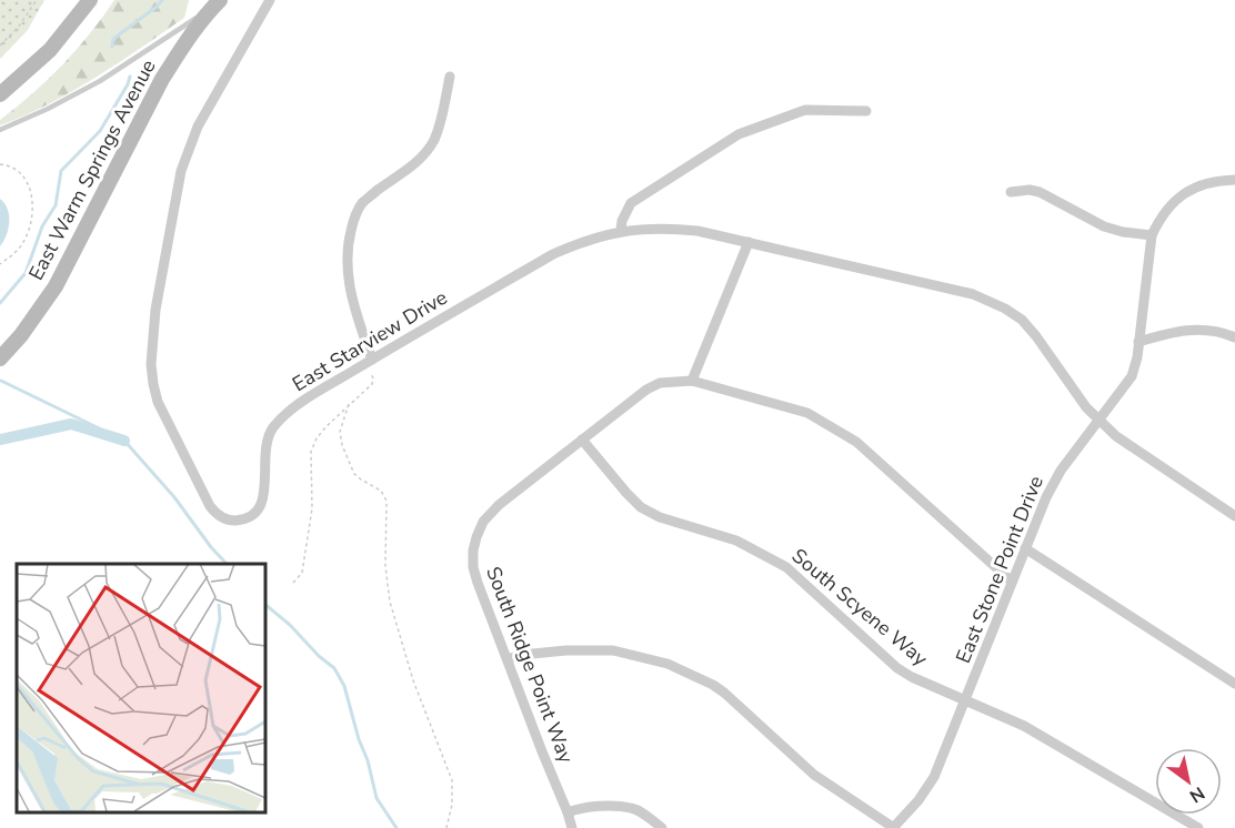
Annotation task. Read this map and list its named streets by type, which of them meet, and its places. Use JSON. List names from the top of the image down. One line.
{"streets":{"street":["East Warm Springs Avenue","East Starview Drive","East Stone Point Drive","South Scyene Way","South Ridge Point Way"]},"crossings":[["East Starview Drive","East Stone Point Drive"],["East Stone Point Drive","South Scyene Way"],["South Scyene Way","South Ridge Point Way"]],"north":"bottom right"}
